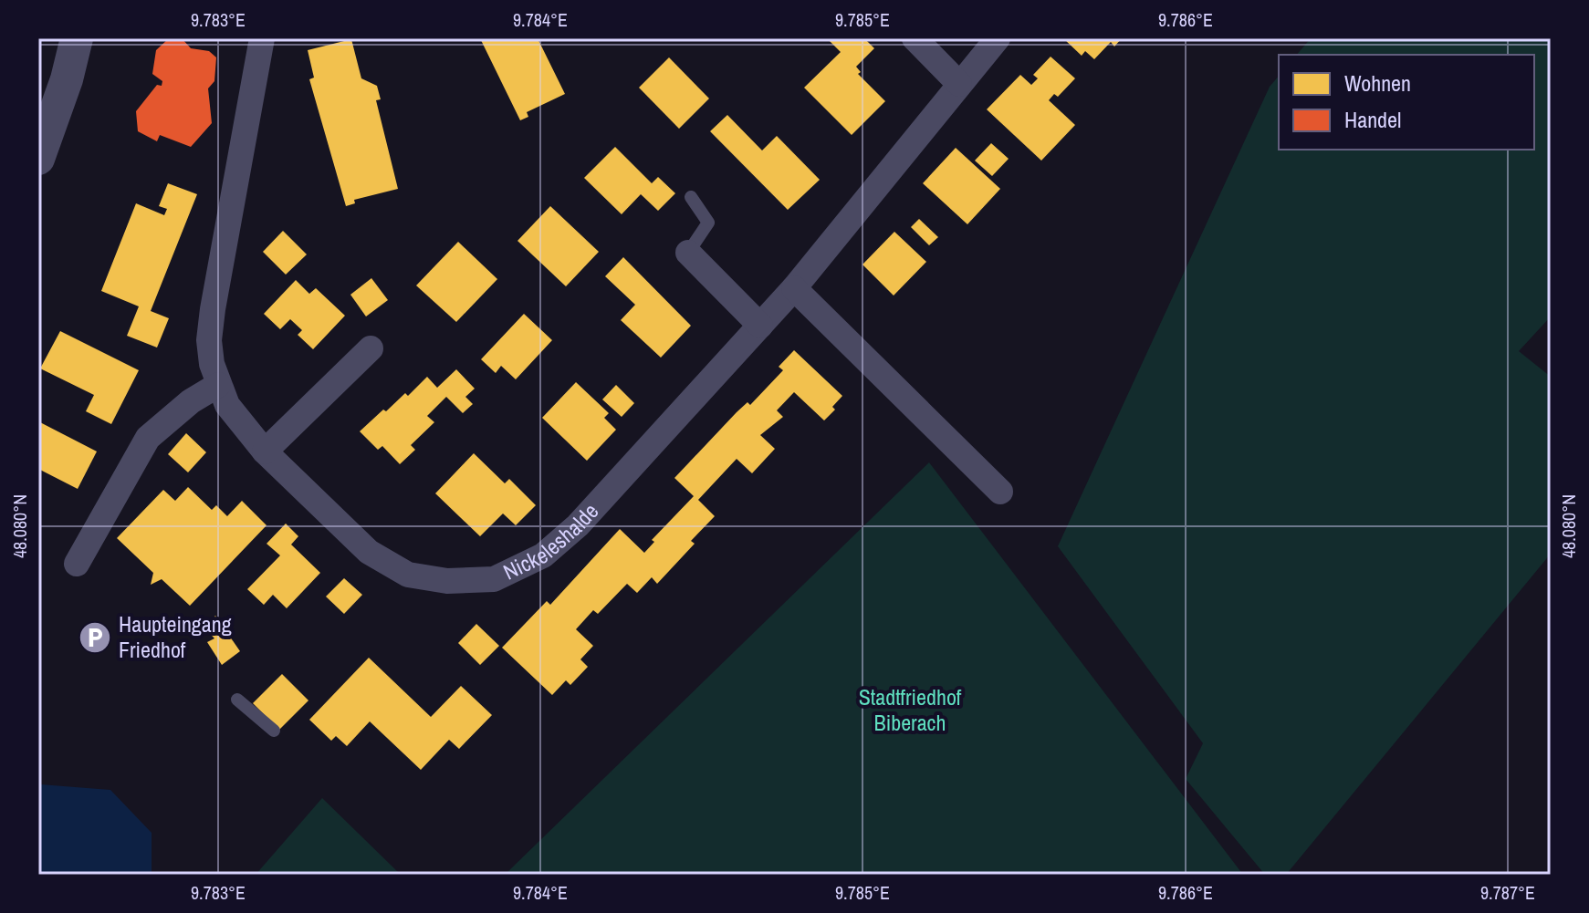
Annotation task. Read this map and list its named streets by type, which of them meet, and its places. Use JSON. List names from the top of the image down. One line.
{"streets":{"street":["Nickeleshalde"]},"parks":["Stadtfriedhof Biberach"],"places":{"parking":["Haupteingang Friedhof"]},"legend":["Wohnen","Handel"],"coordinates":["9.783°E","9.784°E","9.785°E","9.786°E","48.080°N","9.787°E"]}
